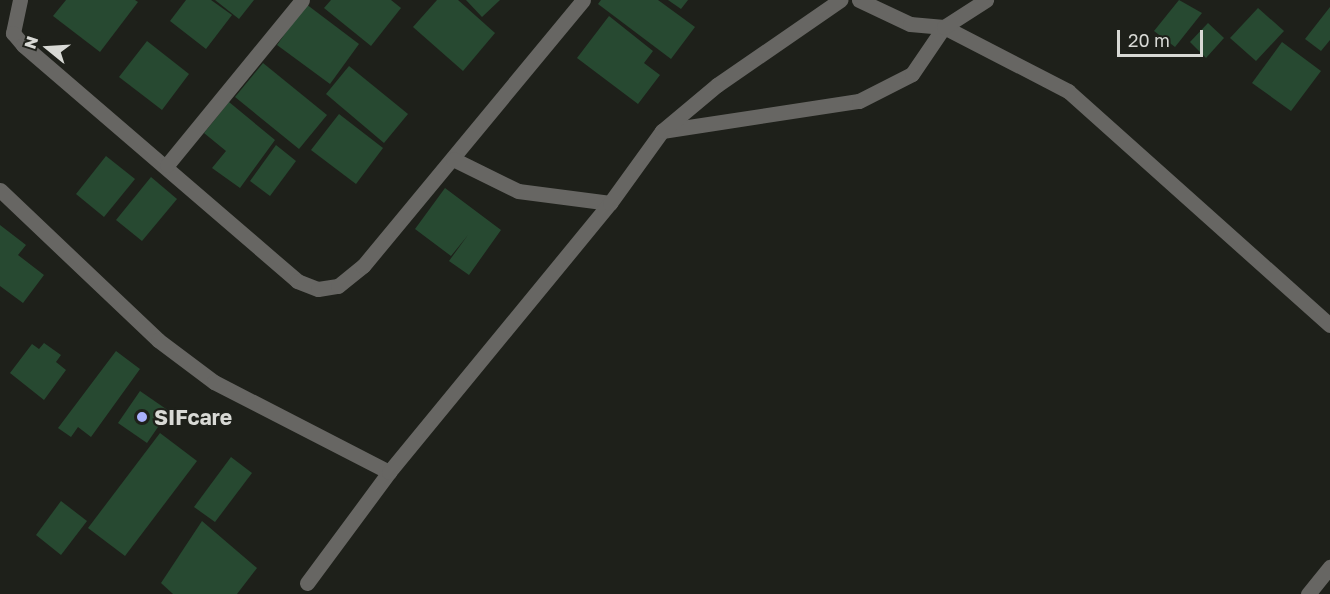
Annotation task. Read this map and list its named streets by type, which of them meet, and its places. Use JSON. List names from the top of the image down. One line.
{"places":["SIFcare"],"scale_bar":"20 m","north":"left"}
